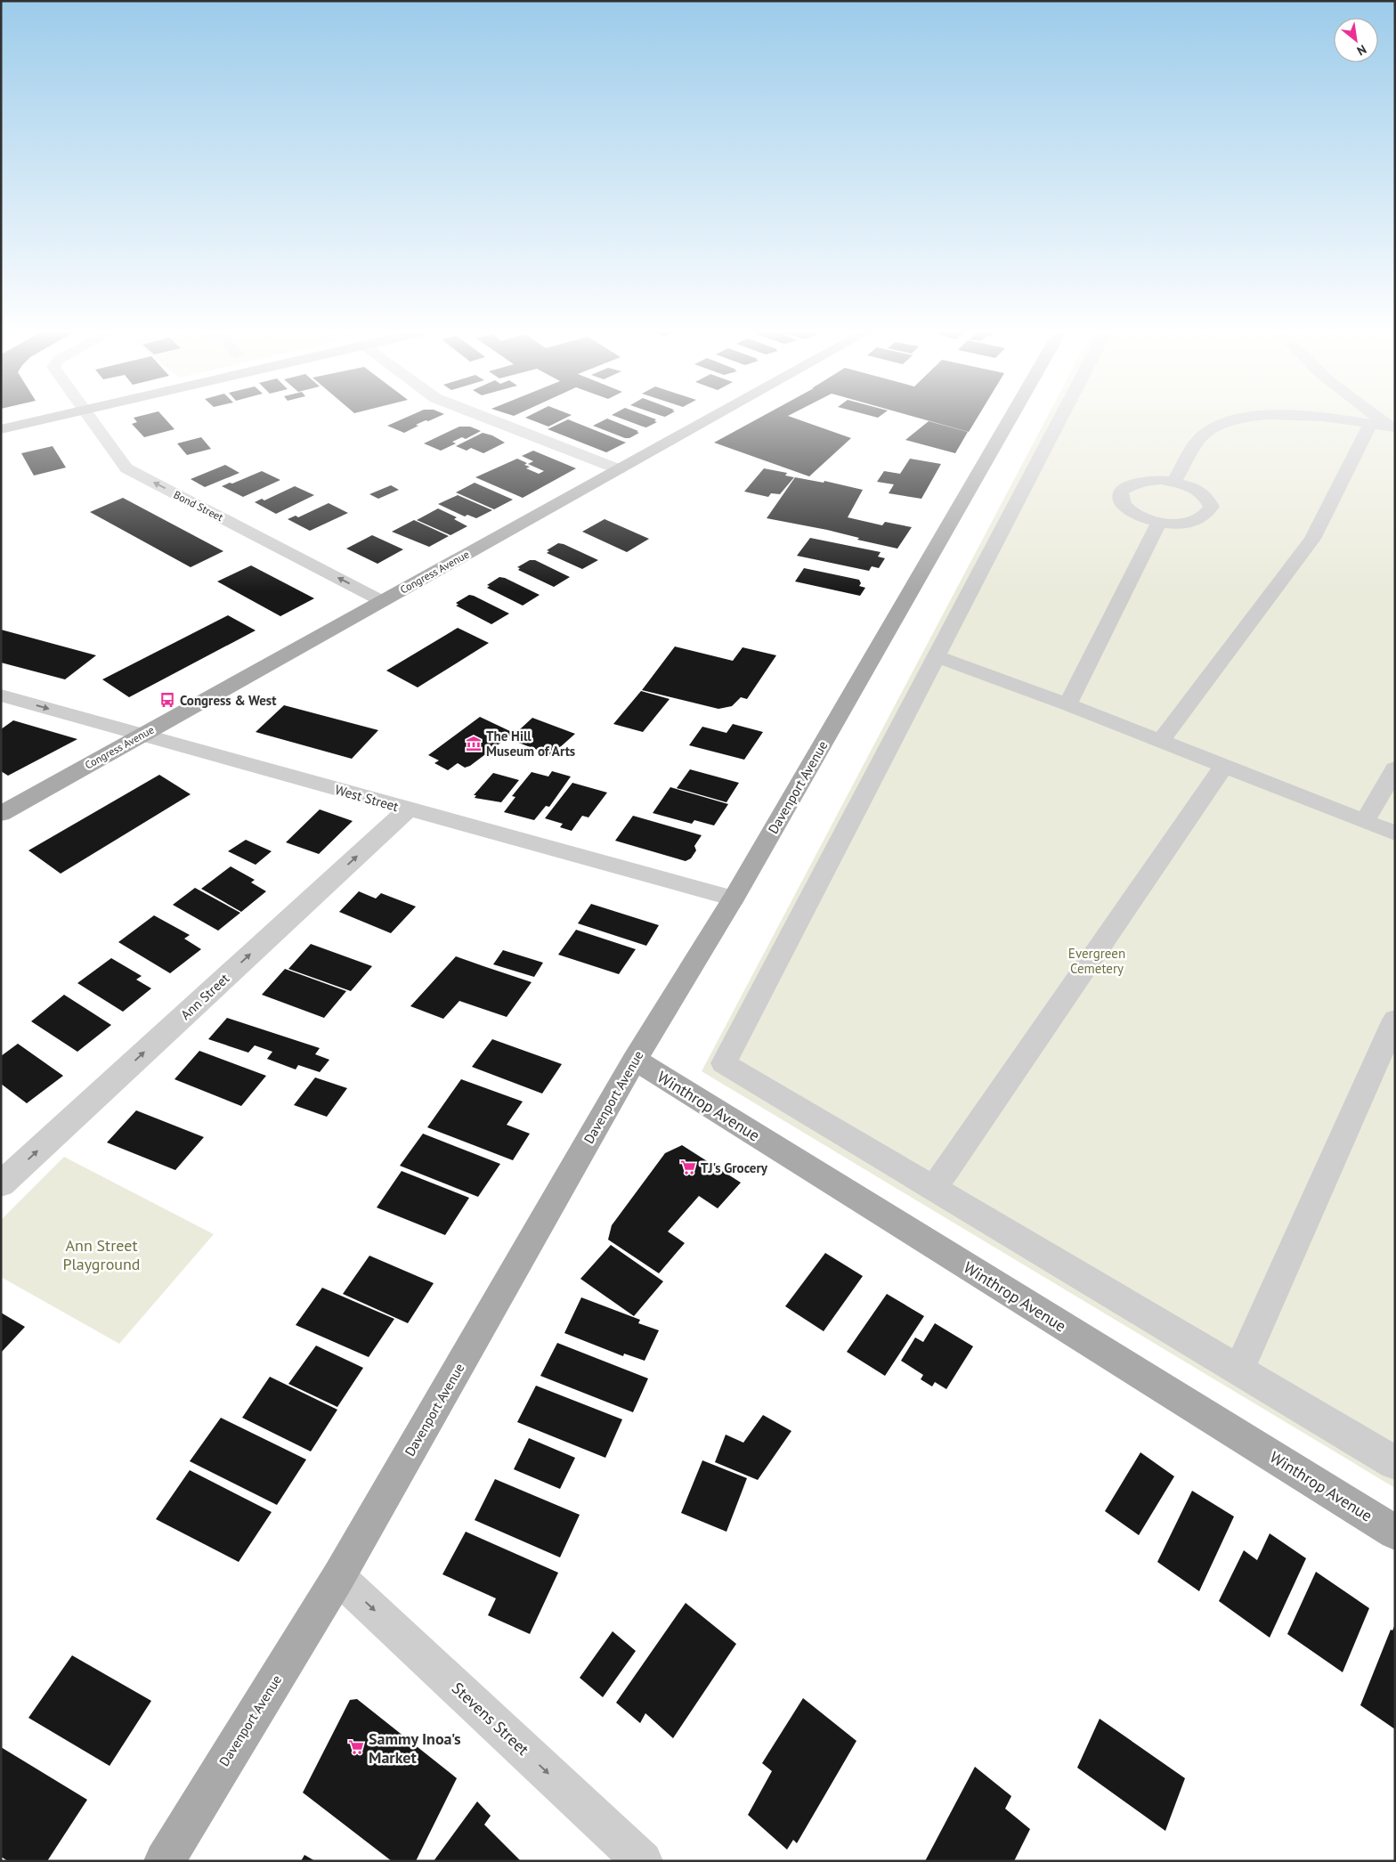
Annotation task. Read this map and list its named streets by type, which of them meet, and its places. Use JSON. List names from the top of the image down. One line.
{"streets":{"main road":["Congress Avenue","Davenport Avenue","Winthrop Avenue"],"street":["Bond Street","West Street","Ann Street","Stevens Street"]},"crossings":[["Bond Street","Congress Avenue"],["Congress Avenue","West Street"],["Davenport Avenue","West Street"],["Davenport Avenue","Winthrop Avenue"],["Davenport Avenue","Stevens Street"],["West Street","Ann Street"]],"one_way":["Bond Street","Ann Street","Stevens Street"],"parks":["Evergreen Cemetery","Ann Street Playground"],"places":{"bus stop":["Congress & West"],"museum":["The Hill Museum of Arts"],"supermarket":["TJ's Grocery","Sammy Inoa's Market"]},"north":"bottom right"}
